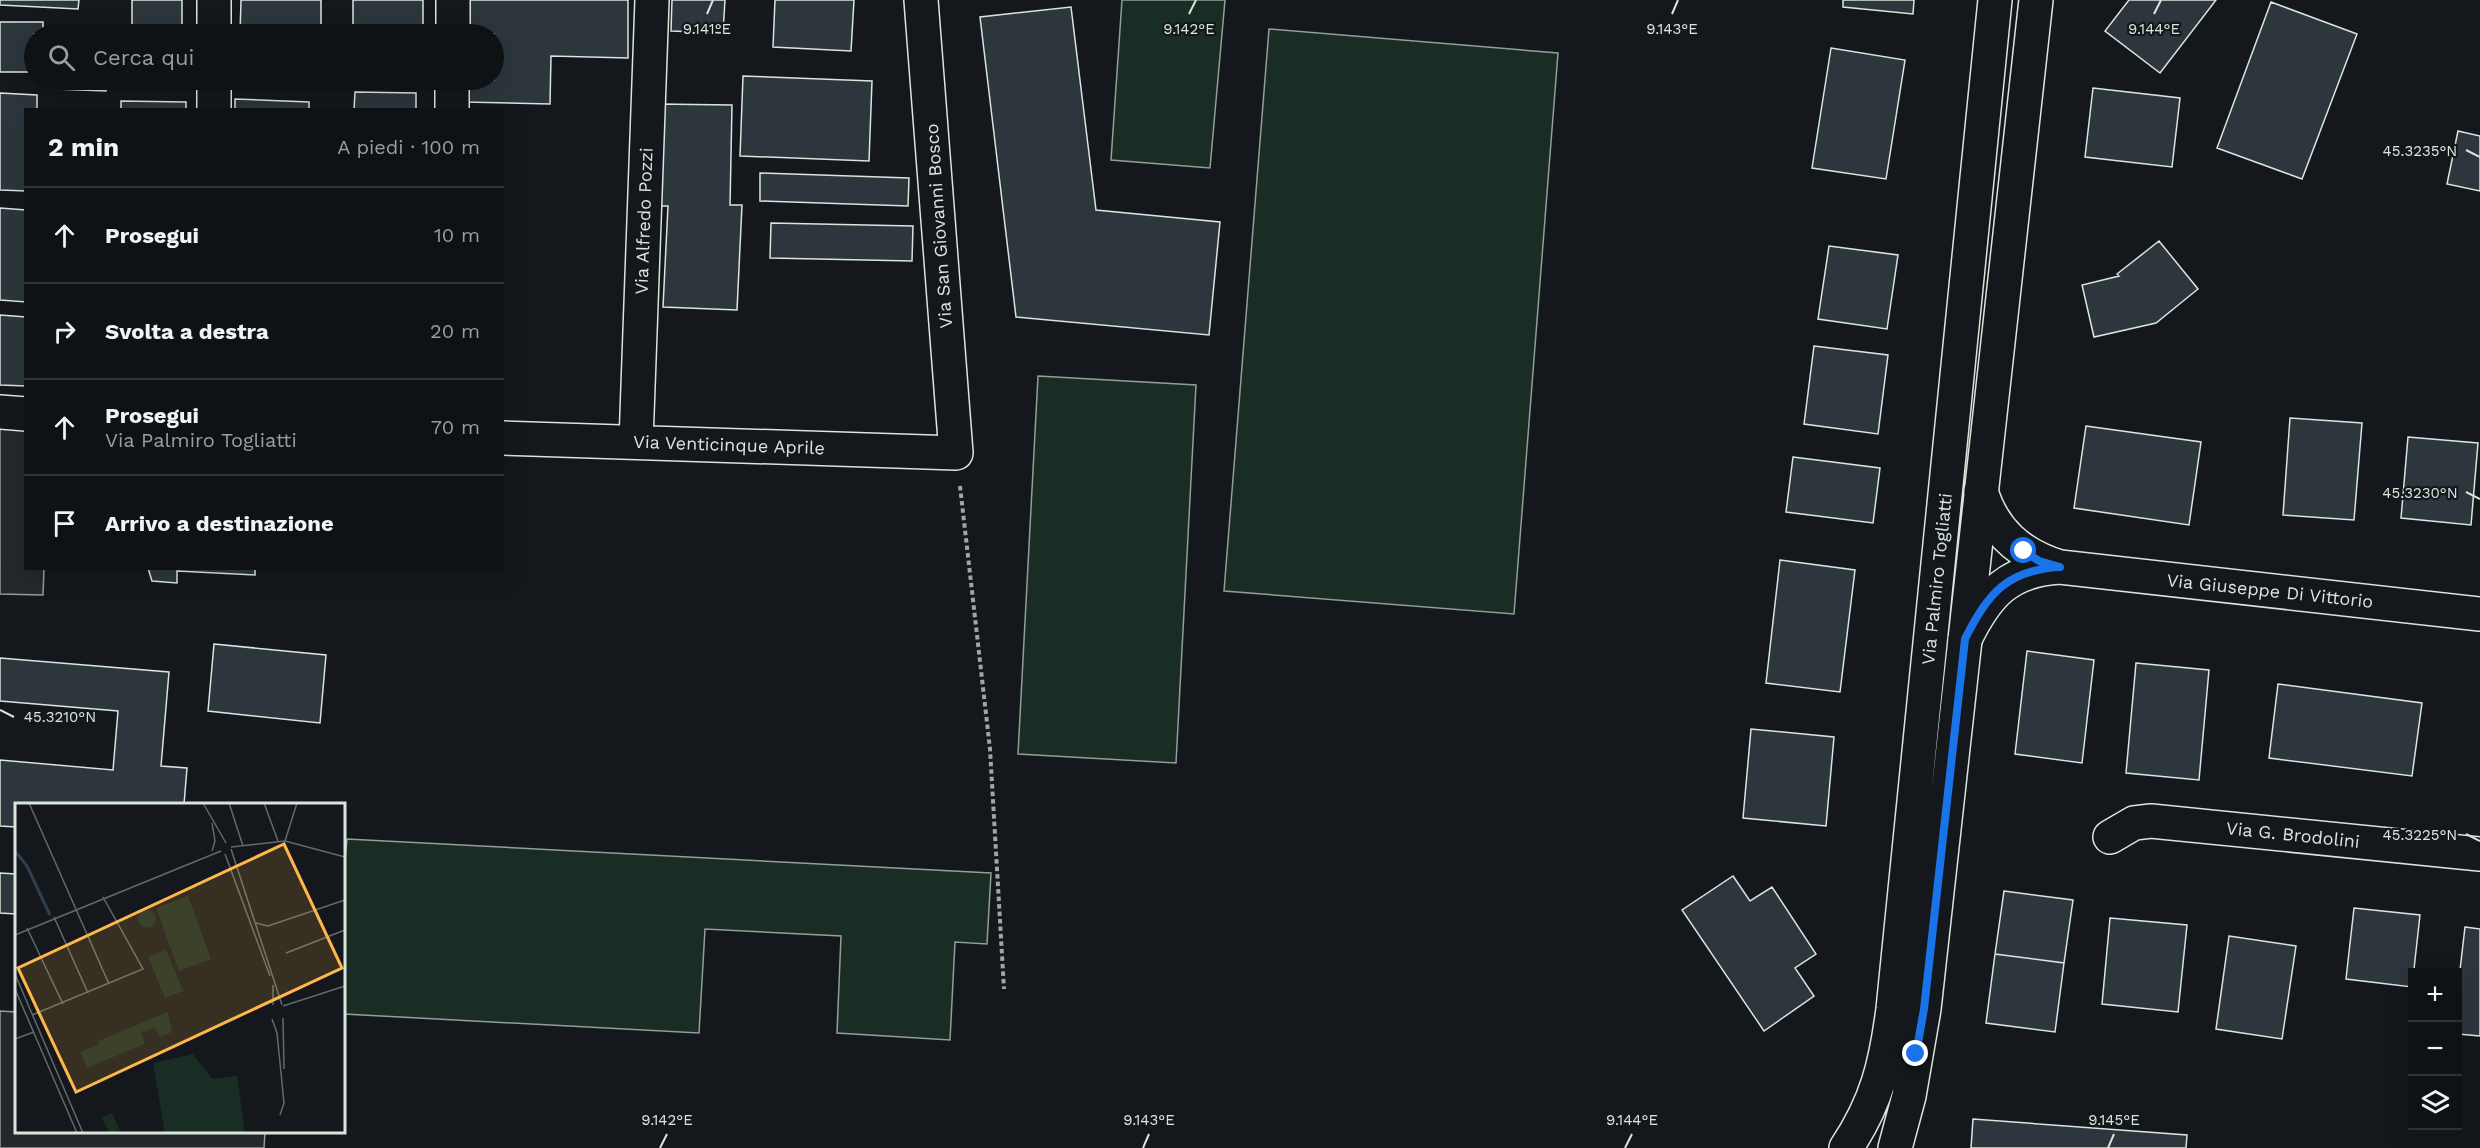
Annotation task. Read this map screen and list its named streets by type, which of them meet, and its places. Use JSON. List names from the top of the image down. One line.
{"streets":{"street":["Via Alfredo Pozzi","Via San Giovanni Bosco","Via Venticinque Aprile","Via Palmiro Togliatti","Via Giuseppe Di Vittorio","Via G. Brodolini"]},"crossings":[["Via Alfredo Pozzi","Via Venticinque Aprile"],["Via San Giovanni Bosco","Via Venticinque Aprile"]],"page":{"search":"Cerca qui","heading":["2 min","A piedi · 100 m"],"list":[["Prosegui","10 m"],["Svolta a destra","20 m"],["Prosegui","Via Palmiro Togliatti","70 m"],"Arrivo a destinazione"],"map_buttons":["+","−"]},"coordinates":["9.141°E","9.142°E","9.143°E","9.144°E","45.3235°N","45.3230°N","45.3210°N","45.3225°N","9.145°E"]}
